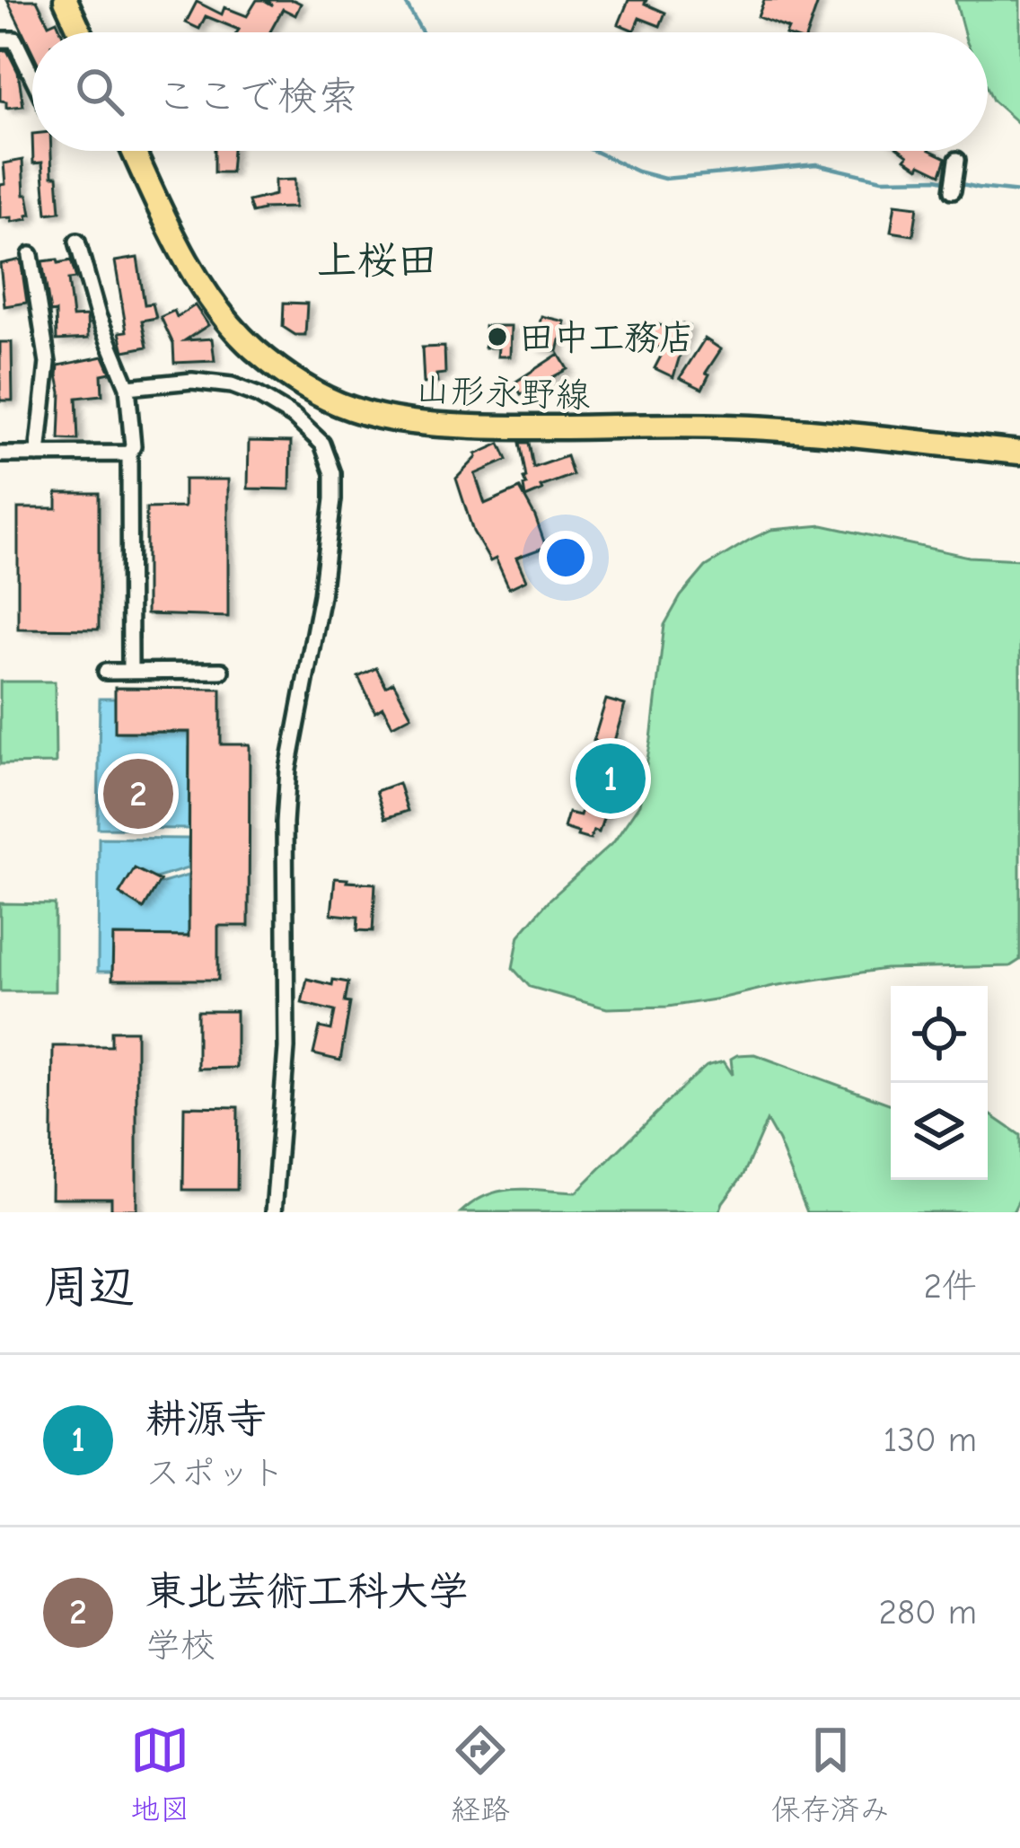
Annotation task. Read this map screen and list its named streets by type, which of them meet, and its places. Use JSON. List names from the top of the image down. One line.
{"streets":{"main road":["山形永野線"]},"districts":["上桜田"],"places":["田中工務店"],"page":{"search":"ここで検索","pins":["1","2"],"heading":["周辺","2件"],"list":[{"mark":"1","name":"耕源寺","note":"スポット","value":"130 m"},{"mark":"2","name":"東北芸術工科大学","note":"学校","value":"280 m"}],"nav":["地図","経路","保存済み"]}}
